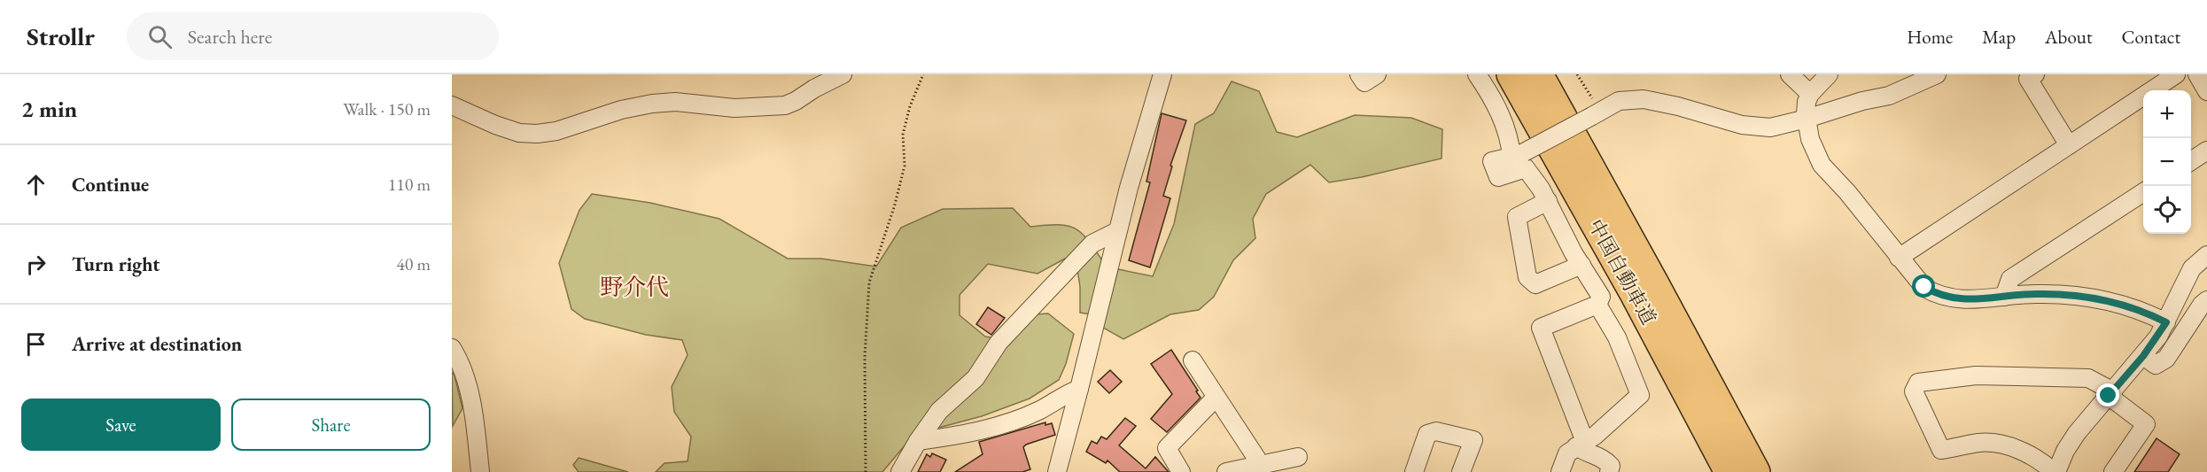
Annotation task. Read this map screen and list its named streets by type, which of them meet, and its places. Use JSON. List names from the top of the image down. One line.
{"streets":{"highway":["中国自動車道"]},"districts":["野介代"],"page":{"header":"Strollr","search":"Search here","nav":["Home","Map","About","Contact"],"heading":["2 min","Walk · 150 m"],"map_buttons":["+","−"],"list":[["Continue","110 m"],["Turn right","40 m"],"Arrive at destination"],"buttons":["Save","Share"]}}
